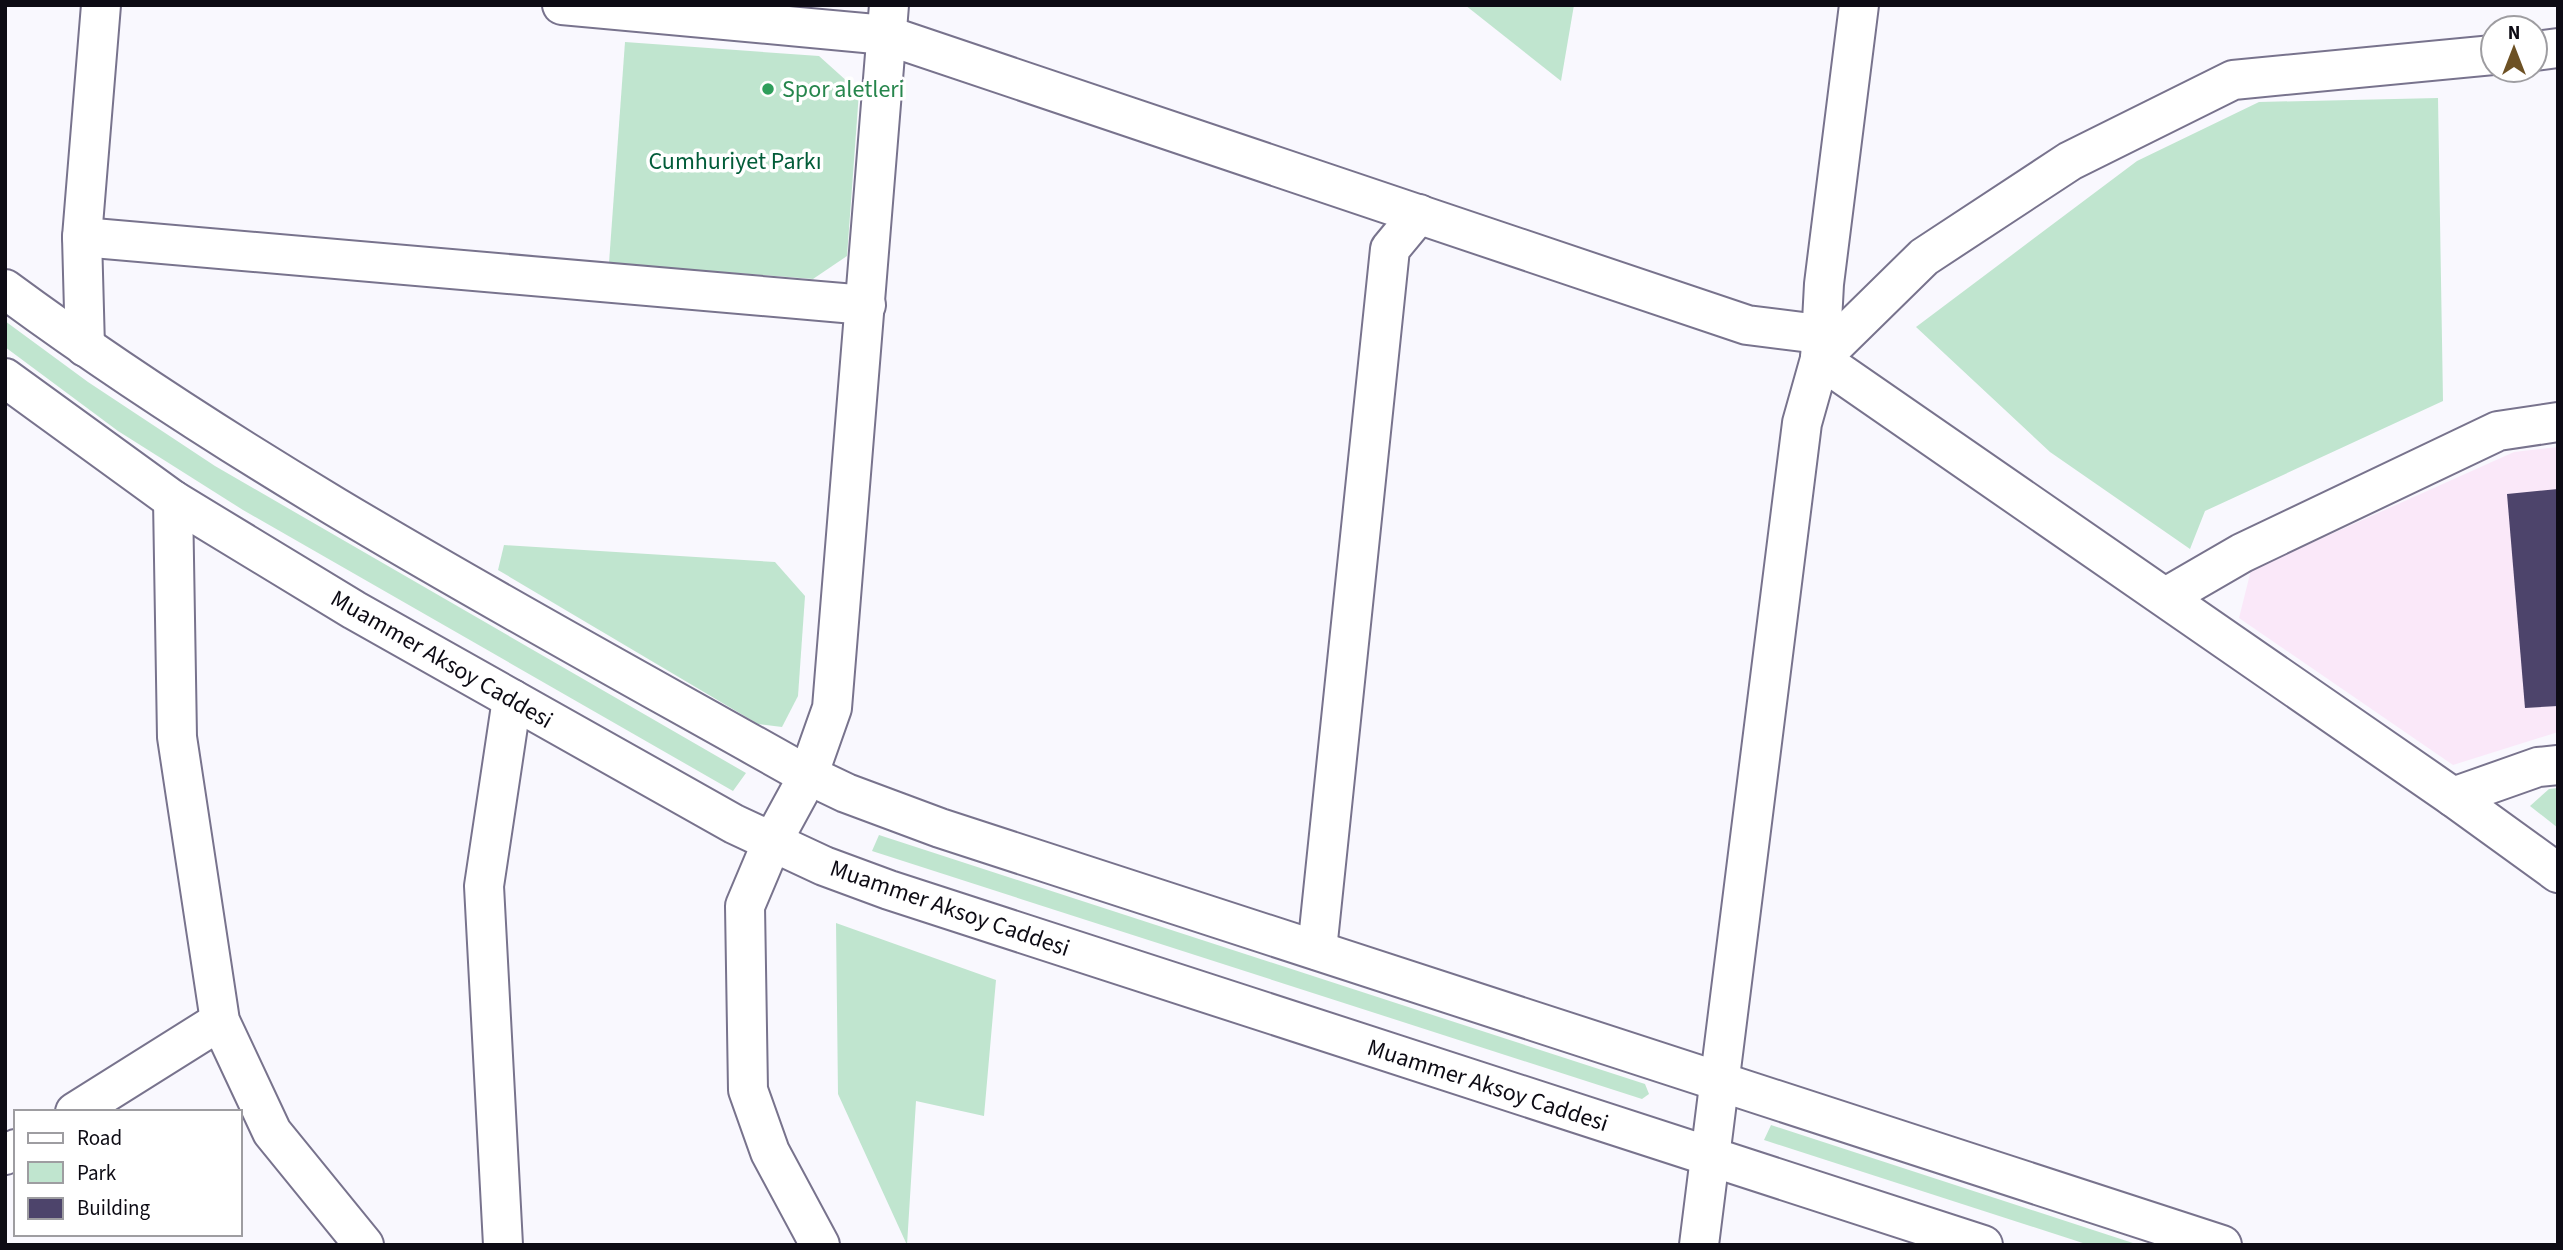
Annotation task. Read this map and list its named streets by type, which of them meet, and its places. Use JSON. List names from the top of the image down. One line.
{"streets":{"street":["Muammer Aksoy Caddesi"]},"parks":["Cumhuriyet Parkı"],"places":["Spor aletleri"],"legend":["Road","Park","Building"],"north":"top"}
